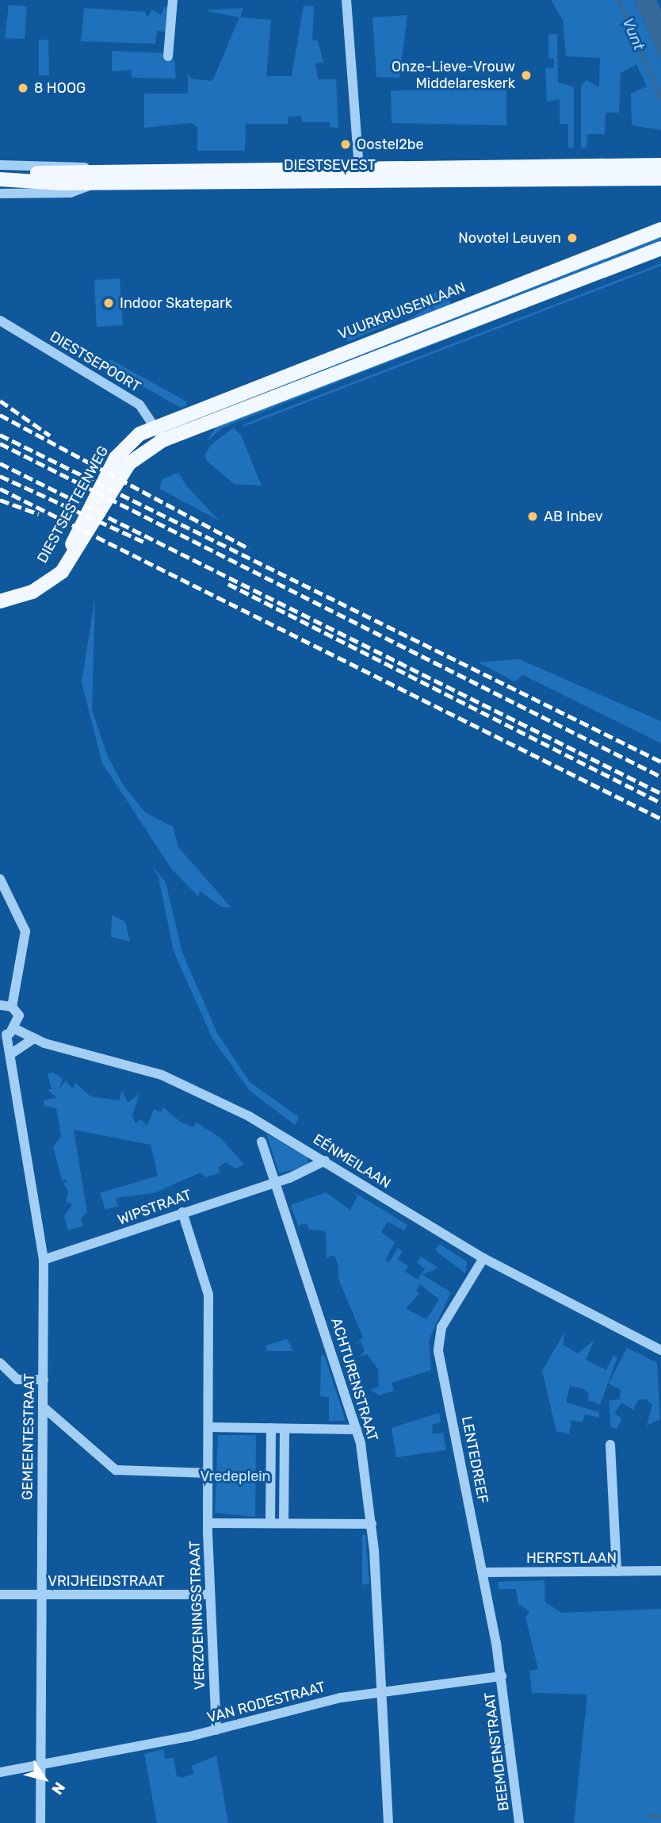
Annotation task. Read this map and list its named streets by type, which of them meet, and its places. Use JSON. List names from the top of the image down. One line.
{"streets":{"main road":["DIESTSEVEST","VUURKRUISENLAAN","DIESTSESTEENWEG"],"street":["DIESTSEPOORT","EÉNMEILAAN","WIPSTRAAT","ACHTURENSTRAAT","GEMEENTESTRAAT","LENTEDREEF","HERFSTLAAN","VRIJHEIDSTRAAT","VERZOENINGSSTRAAT","VAN RODESTRAAT","BEEMDENSTRAAT"]},"crossings":[["VUURKRUISENLAAN","DIESTSEPOORT"],["VUURKRUISENLAAN","DIESTSESTEENWEG"],["DIESTSEPOORT","DIESTSESTEENWEG"],["EÉNMEILAAN","WIPSTRAAT"],["EÉNMEILAAN","LENTEDREEF"],["WIPSTRAAT","ACHTURENSTRAAT"],["WIPSTRAAT","GEMEENTESTRAAT"],["ACHTURENSTRAAT","VAN RODESTRAAT"],["GEMEENTESTRAAT","VRIJHEIDSTRAAT"],["GEMEENTESTRAAT","VAN RODESTRAAT"],["LENTEDREEF","HERFSTLAAN"],["LENTEDREEF","VAN RODESTRAAT"],["LENTEDREEF","BEEMDENSTRAAT"],["VRIJHEIDSTRAAT","VERZOENINGSSTRAAT"],["VERZOENINGSSTRAAT","VAN RODESTRAAT"],["VAN RODESTRAAT","BEEMDENSTRAAT"]],"water":["Vunt"],"parks":["Vredeplein"],"places":["Onze-Lieve-Vrouw Middelareskerk","8 HOOG","Oostel2be","Novotel Leuven","Indoor Skatepark","AB Inbev"],"north":"bottom right"}
